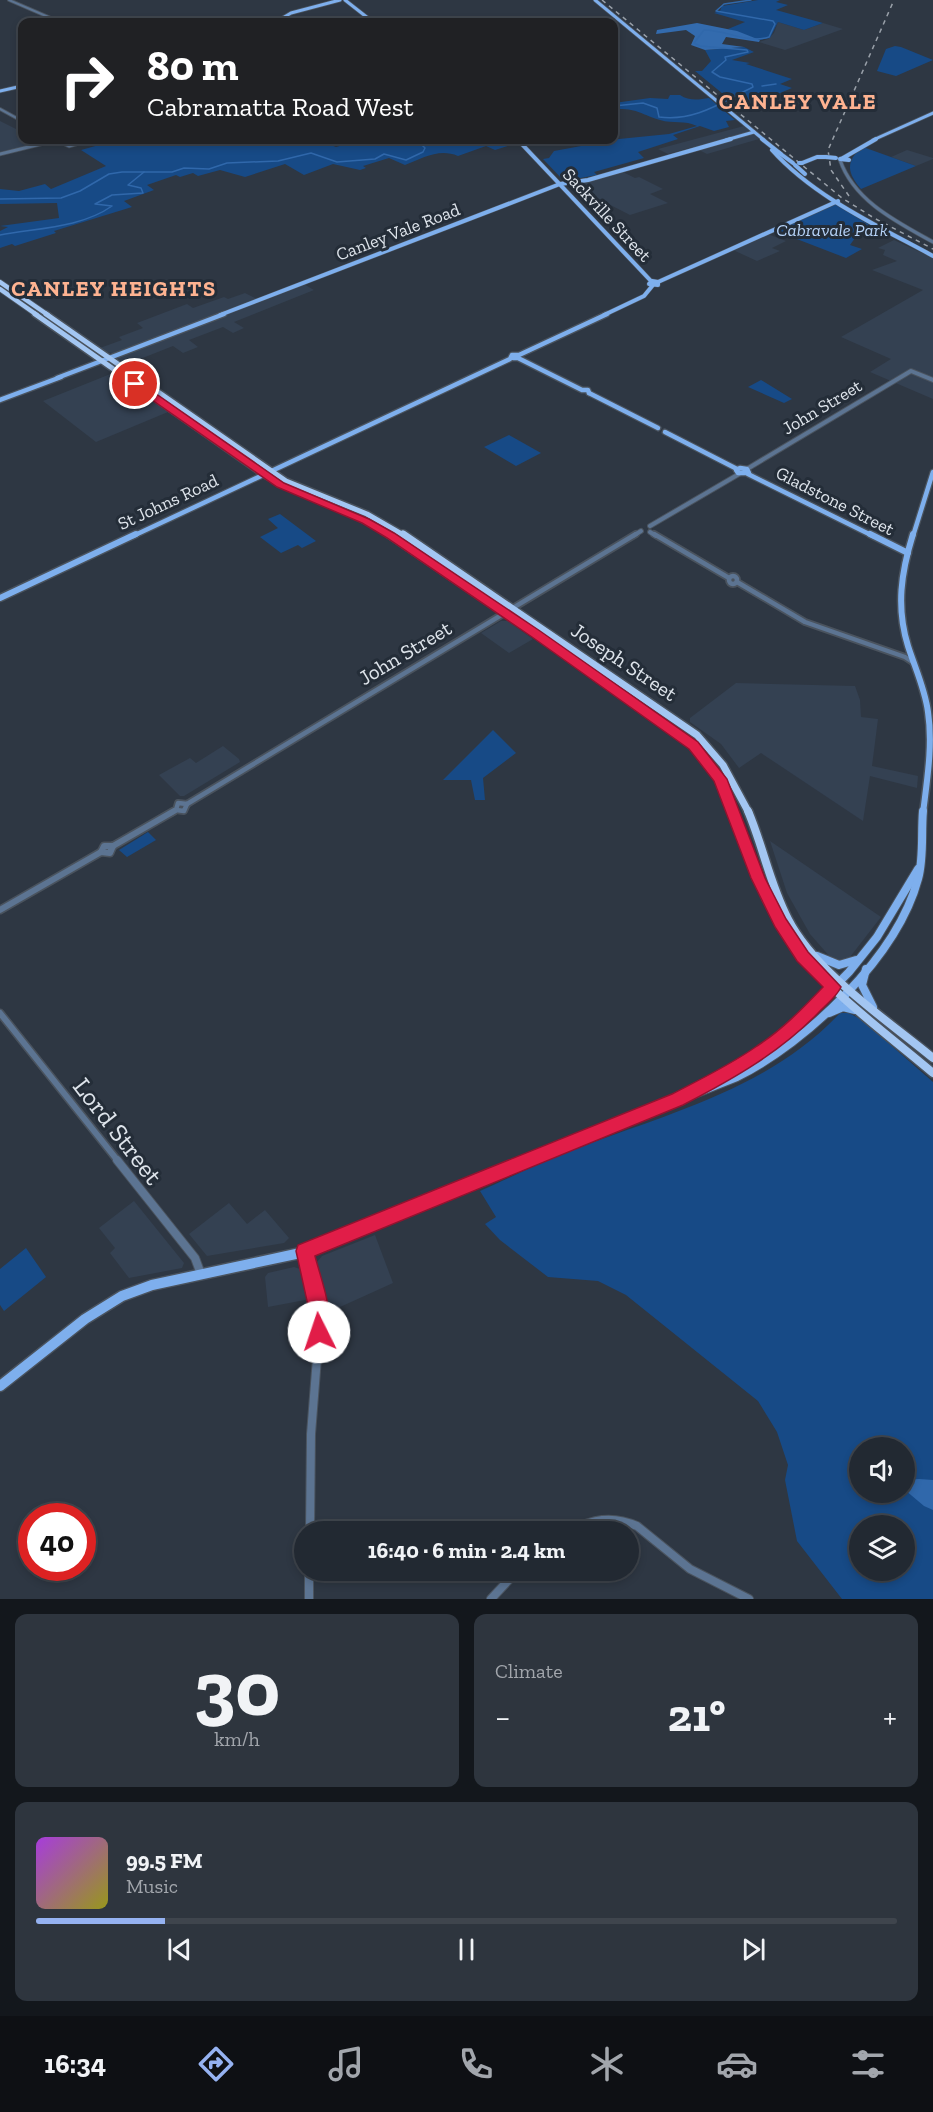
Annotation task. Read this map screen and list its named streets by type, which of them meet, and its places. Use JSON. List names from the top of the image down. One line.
{"streets":{"highway":["Joseph Street"],"main road":["Sackville Street","Canley Vale Road","Gladstone Street","St Johns Road"],"street":["John Street","Lord Street"]},"crossings":[["Sackville Street","Canley Vale Road"],["Sackville Street","St Johns Road"],["Canley Vale Road","Joseph Street"],["John Street","Gladstone Street"],["John Street","Joseph Street"],["St Johns Road","Joseph Street"]],"districts":["CANLEY VALE","CANLEY HEIGHTS"],"parks":["Cabravale Park"],"page":{"turn":["80 m","Cabramatta Road West"],"limit":"40","trip":"16:40 · 6 min · 2.4 km","tile":[["30","km/h"],"Climate"],"heat":["−","21°","+"],"song":["99.5 FM","Music"],"tabs":"16:34"}}
